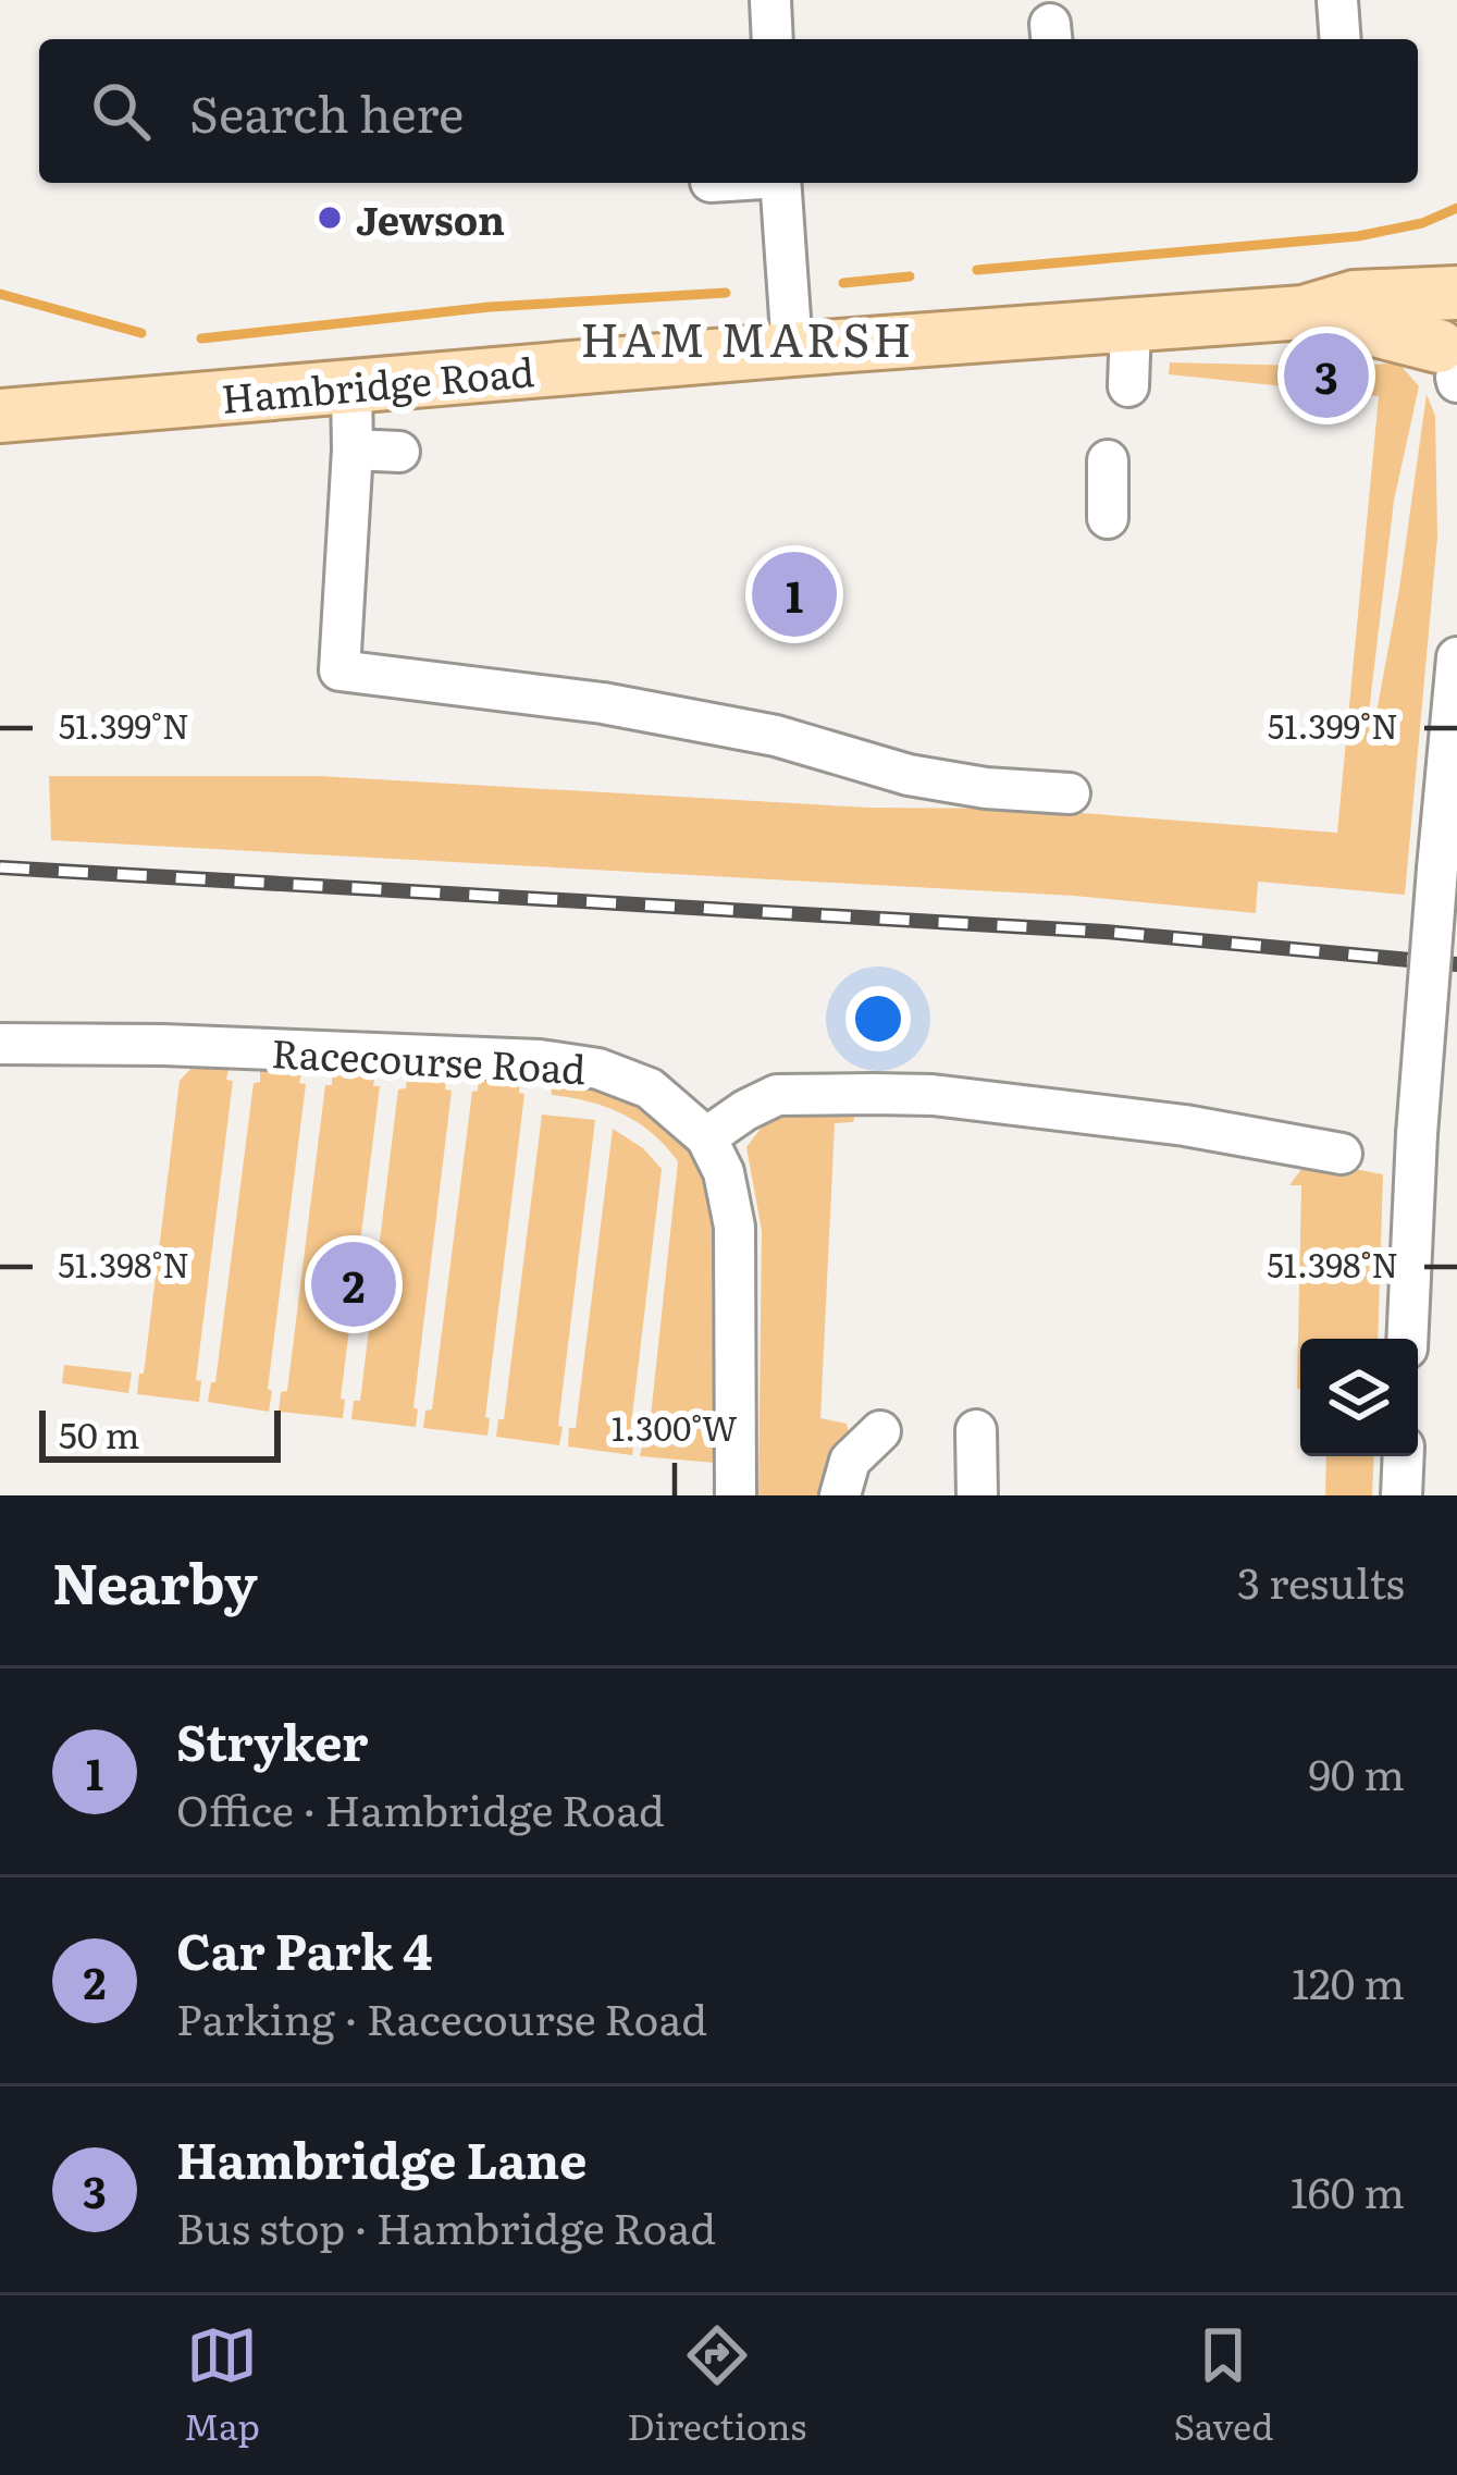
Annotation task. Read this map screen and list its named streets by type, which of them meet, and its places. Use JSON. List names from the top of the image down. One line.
{"streets":{"main road":["Hambridge Road"],"street":["Racecourse Road"]},"districts":["HAM MARSH"],"places":["Jewson"],"scale_bar":"50 m","page":{"search":"Search here","pins":["3","1","2"],"scale":"50 m","heading":["Nearby","3 results"],"list":[{"mark":"1","name":"Stryker","note":"Office · Hambridge Road","value":"90 m"},{"mark":"2","name":"Car Park 4","note":"Parking · Racecourse Road","value":"120 m"},{"mark":"3","name":"Hambridge Lane","note":"Bus stop · Hambridge Road","value":"160 m"}],"nav":["Map","Directions","Saved"]},"coordinates":["51.399°N","51.398°N","1.300°W"]}
